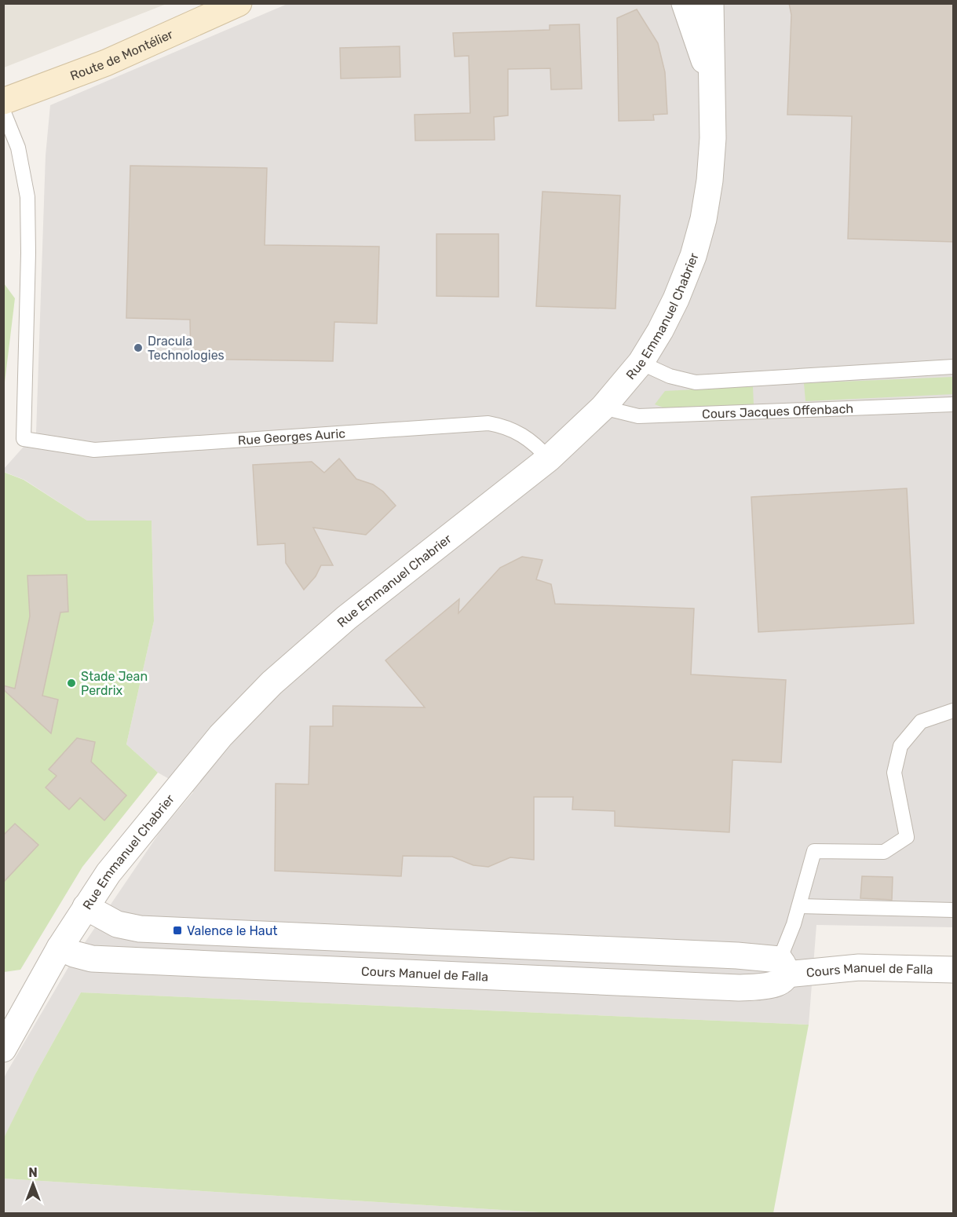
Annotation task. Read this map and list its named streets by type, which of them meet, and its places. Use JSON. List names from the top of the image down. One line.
{"streets":{"main road":["Route de Montélier"],"street":["Rue Emmanuel Chabrier","Cours Manuel de Falla"],"lane":["Cours Jacques Offenbach","Rue Georges Auric"]},"crossings":[["Rue Emmanuel Chabrier","Cours Jacques Offenbach"],["Rue Emmanuel Chabrier","Rue Georges Auric"],["Rue Emmanuel Chabrier","Cours Manuel de Falla"]],"places":{"other":["Dracula Technologies","Stade Jean Perdrix"],"transit":["Valence le Haut"]},"north":"top"}
